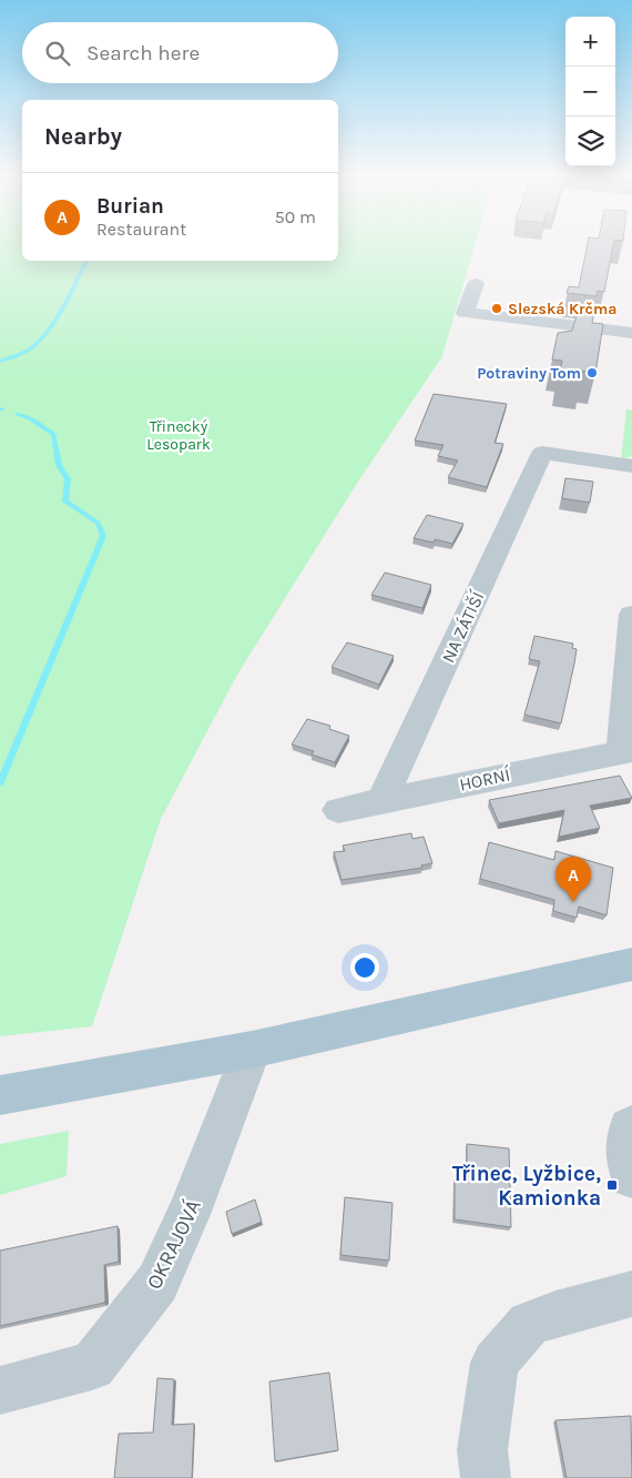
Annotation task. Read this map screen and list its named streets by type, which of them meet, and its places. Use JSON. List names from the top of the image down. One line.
{"streets":{"street":["NA ZÁTIŠÍ","HORNÍ","OKRAJOVÁ"]},"crossings":[["NA ZÁTIŠÍ","HORNÍ"]],"parks":["Třinecký Lesopark"],"places":{"other":["Slezská Krčma","Potraviny Tom"],"transit":["Třinec, Lyžbice, Kamionka"]},"page":{"map_buttons":["+","−"],"search":"Search here","heading":"Nearby","list":[{"mark":"A","name":"Burian","note":"Restaurant","value":"50 m"}],"pins":"A"}}
